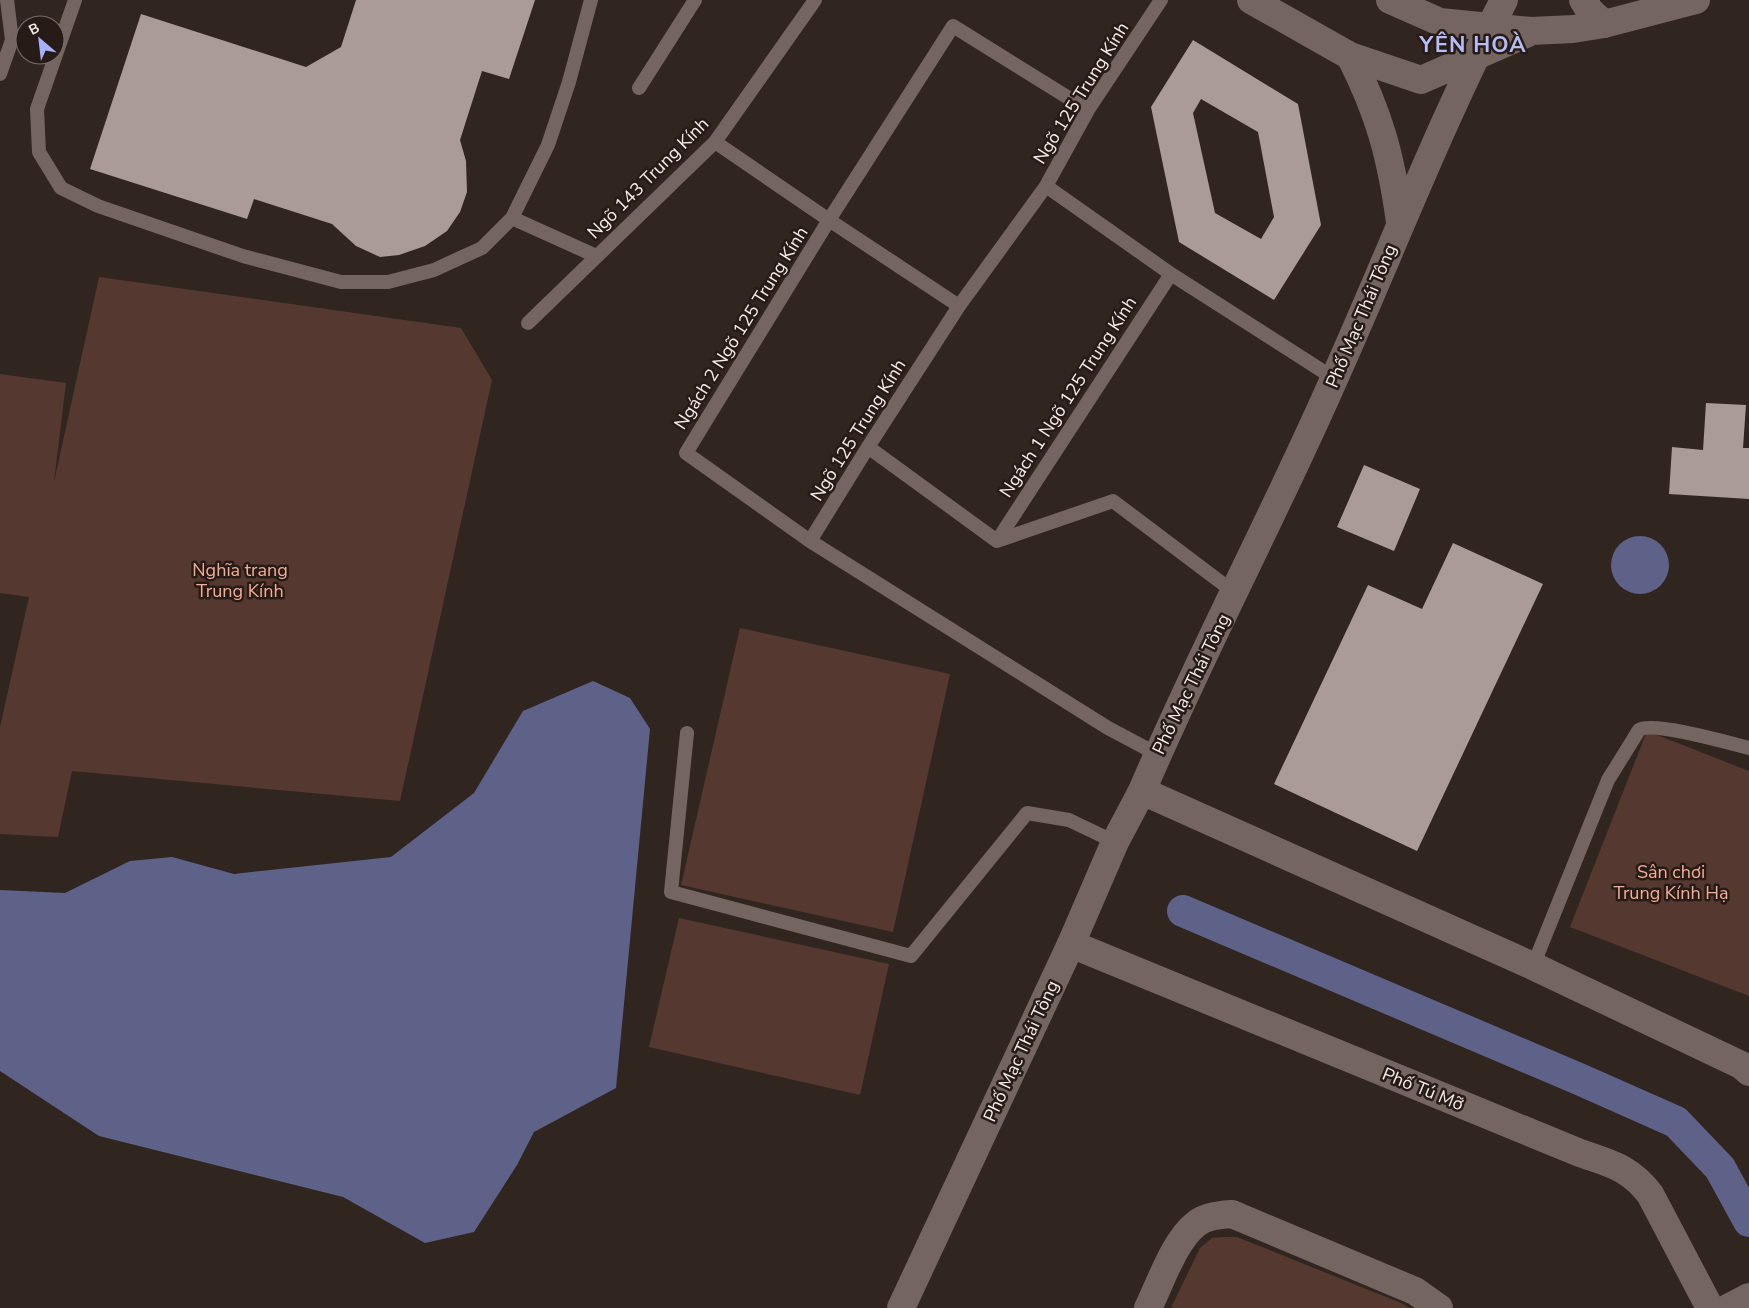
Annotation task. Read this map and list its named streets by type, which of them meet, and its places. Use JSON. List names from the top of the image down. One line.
{"streets":{"street":["Phố Mạc Thái Tông","Phố Tú Mỡ"],"lane":["Ngõ 125 Trung Kính","Ngõ 143 Trung Kính","Ngách 2 Ngõ 125 Trung Kính","Ngách 1 Ngõ 125 Trung Kính"]},"crossings":[["Ngõ 125 Trung Kính","Ngách 2 Ngõ 125 Trung Kính"],["Ngõ 143 Trung Kính","Ngách 2 Ngõ 125 Trung Kính"],["Phố Mạc Thái Tông","Phố Tú Mỡ"]],"districts":["YÊN HOÀ"],"parks":["Nghĩa trang Trung Kính","Sân chơi Trung Kính Hạ"],"north":"top left"}
